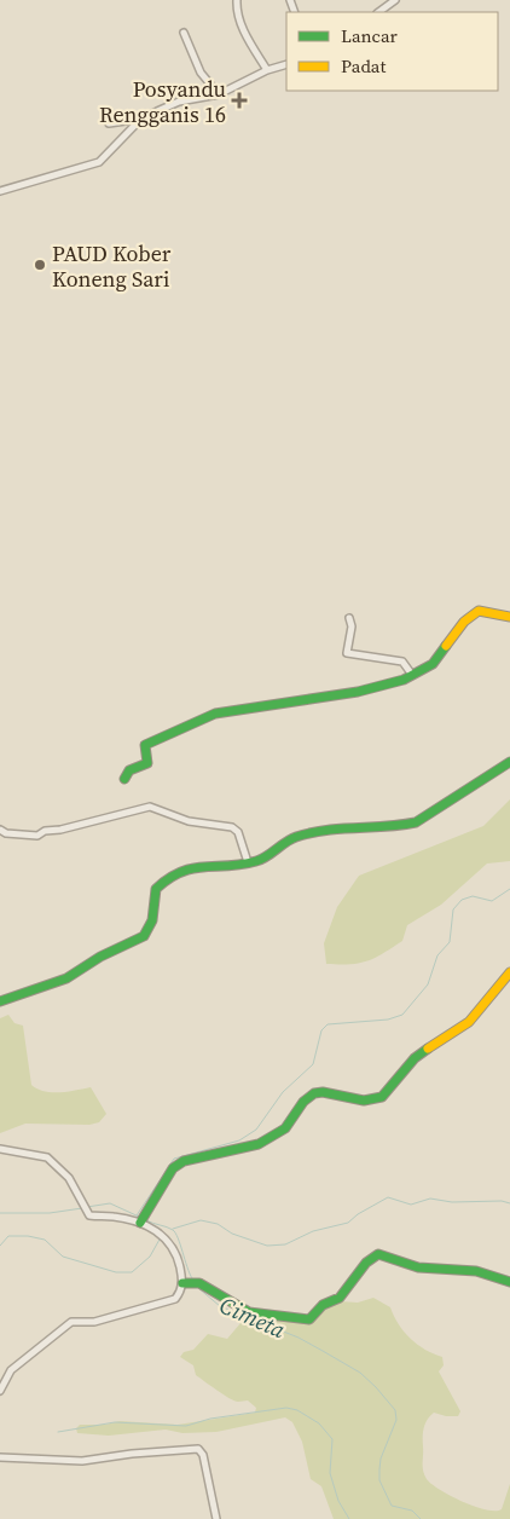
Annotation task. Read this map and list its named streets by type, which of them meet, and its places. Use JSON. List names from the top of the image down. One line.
{"water":["Cimeta"],"places":{"health":["Posyandu Rengganis 16"],"other":["PAUD Kober Koneng Sari"]},"legend":["Lancar","Padat"]}
